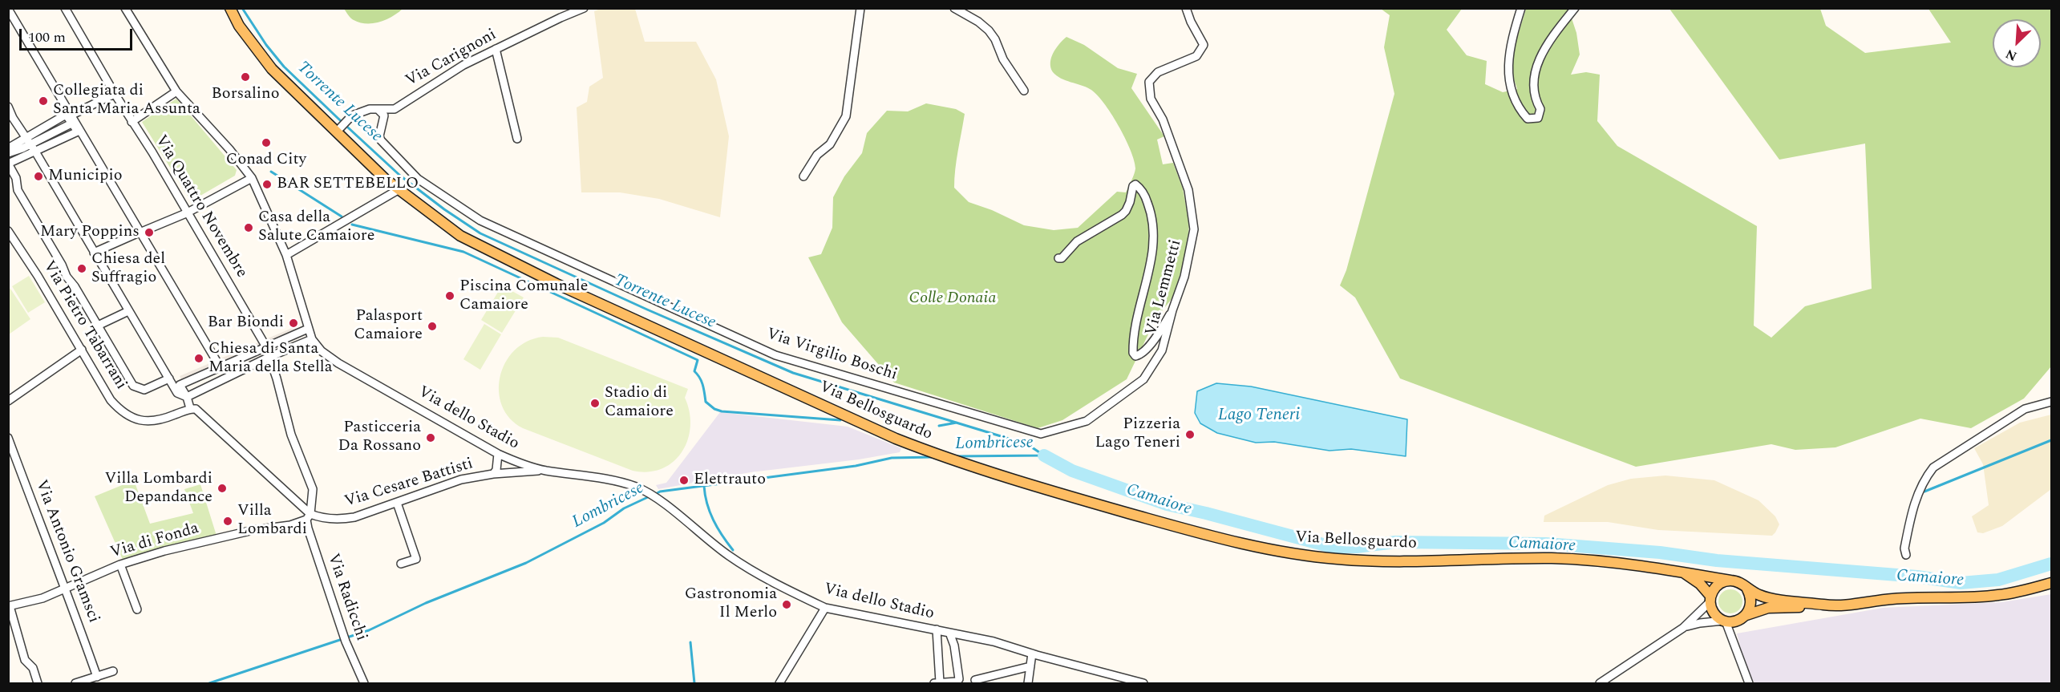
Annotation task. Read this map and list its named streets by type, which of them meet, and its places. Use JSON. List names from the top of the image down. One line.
{"streets":{"main road":["Via Bellosguardo"],"street":["Via Carignoni","Via Quattro Novembre","Via Lemmetti","Via Pietro Tabarrani","Via Virgilio Boschi","Via dello Stadio","Via Cesare Battisti","Via di Fonda","Via Antonio Gramsci","Via Radicchi"]},"crossings":[["Via Carignoni","Via Virgilio Boschi"],["Via Carignoni","Via Bellosguardo"],["Via Quattro Novembre","Via Cesare Battisti"],["Via Quattro Novembre","Via di Fonda"],["Via Quattro Novembre","Via Radicchi"],["Via Lemmetti","Via Virgilio Boschi"],["Via dello Stadio","Via Cesare Battisti"],["Via Cesare Battisti","Via di Fonda"],["Via Cesare Battisti","Via Radicchi"],["Via di Fonda","Via Antonio Gramsci"],["Via di Fonda","Via Radicchi"]],"water":["Torrente Lucese","Lago Teneri","Lombricese","Camaiore"],"parks":["Colle Donaia"],"places":["Borsalino","Collegiata di Santa Maria Assunta","Conad City","Municipio","BAR SETTEBELLO","Casa della Salute Camaiore","Mary Poppins","Chiesa del Suffragio","Piscina Comunale Camaiore","Bar Biondi","Palasport Camaiore","Chiesa di Santa Maria della Stella","Stadio di Camaiore","Pizzeria Lago Teneri","Pasticceria Da Rossano","Elettrauto","Villa Lombardi Depandance","Villa Lombardi","Gastronomia Il Merlo"],"scale_bar":"100 m","north":"bottom left"}
